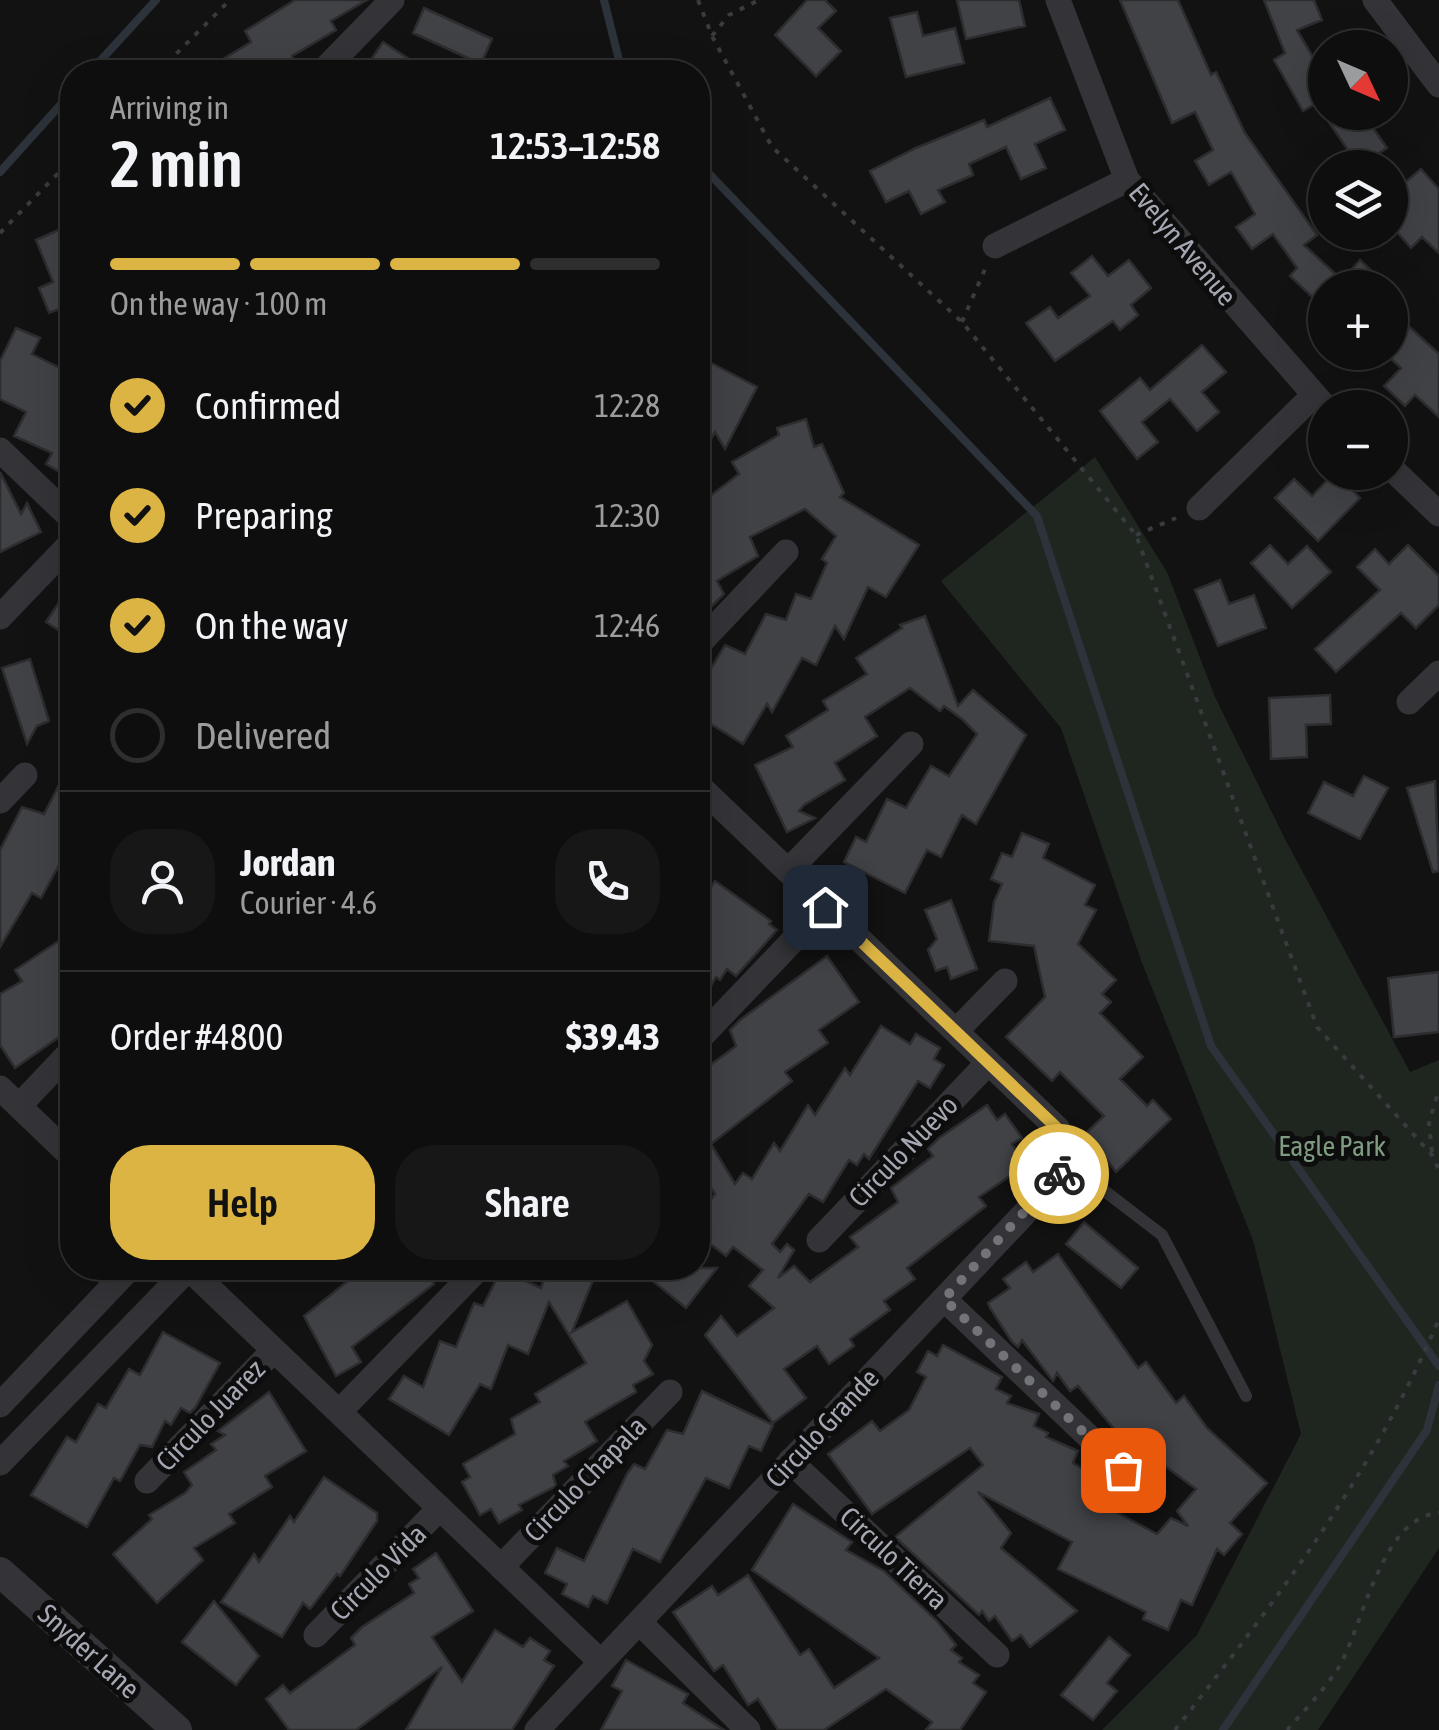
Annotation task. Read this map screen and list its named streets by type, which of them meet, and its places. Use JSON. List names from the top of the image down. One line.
{"streets":{"street":["Evelyn Avenue","Circulo Nuevo","Circulo Juarez","Circulo Grande","Circulo Chapala","Circulo Tierra","Circulo Vida","Snyder Lane"]},"crossings":[["Circulo Grande","Circulo Tierra"]],"parks":["Eagle Park"],"north":"bottom right","page":{"map_buttons":["+","−"],"heading":["2 min","Arriving in","12:53–12:58"],"panel":["Jordan","Courier · 4.6","Order #4800","$39.43"],"bar":"On the way · 100 m","list":[["Confirmed","12:28"],["Preparing","12:30"],["On the way","12:46"],"Delivered"],"buttons":["Help","Share"]}}
